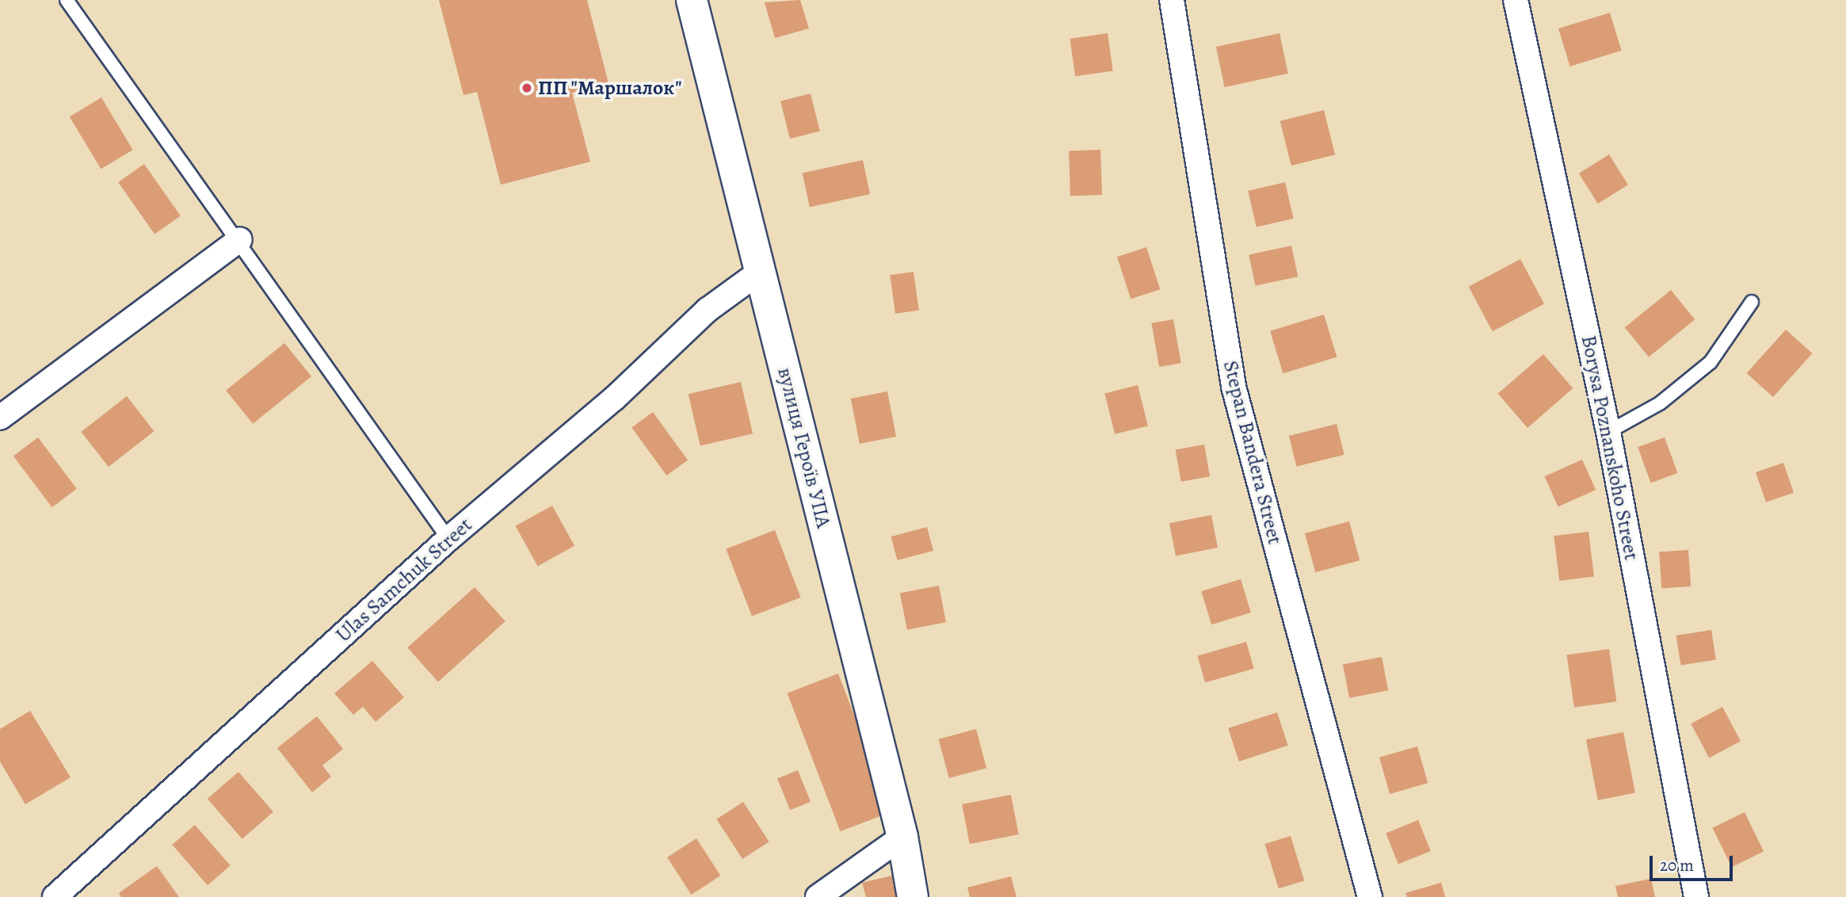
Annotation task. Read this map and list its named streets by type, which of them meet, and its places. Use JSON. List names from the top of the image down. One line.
{"streets":{"street":["вулиця Героїв УПА","Borysa Poznanskoho Street","Stepan Bandera Street","Ulas Samchuk Street"]},"crossings":[["вулиця Героїв УПА","Ulas Samchuk Street"]],"places":["ПП \"Маршалок\""],"scale_bar":"20 m"}
